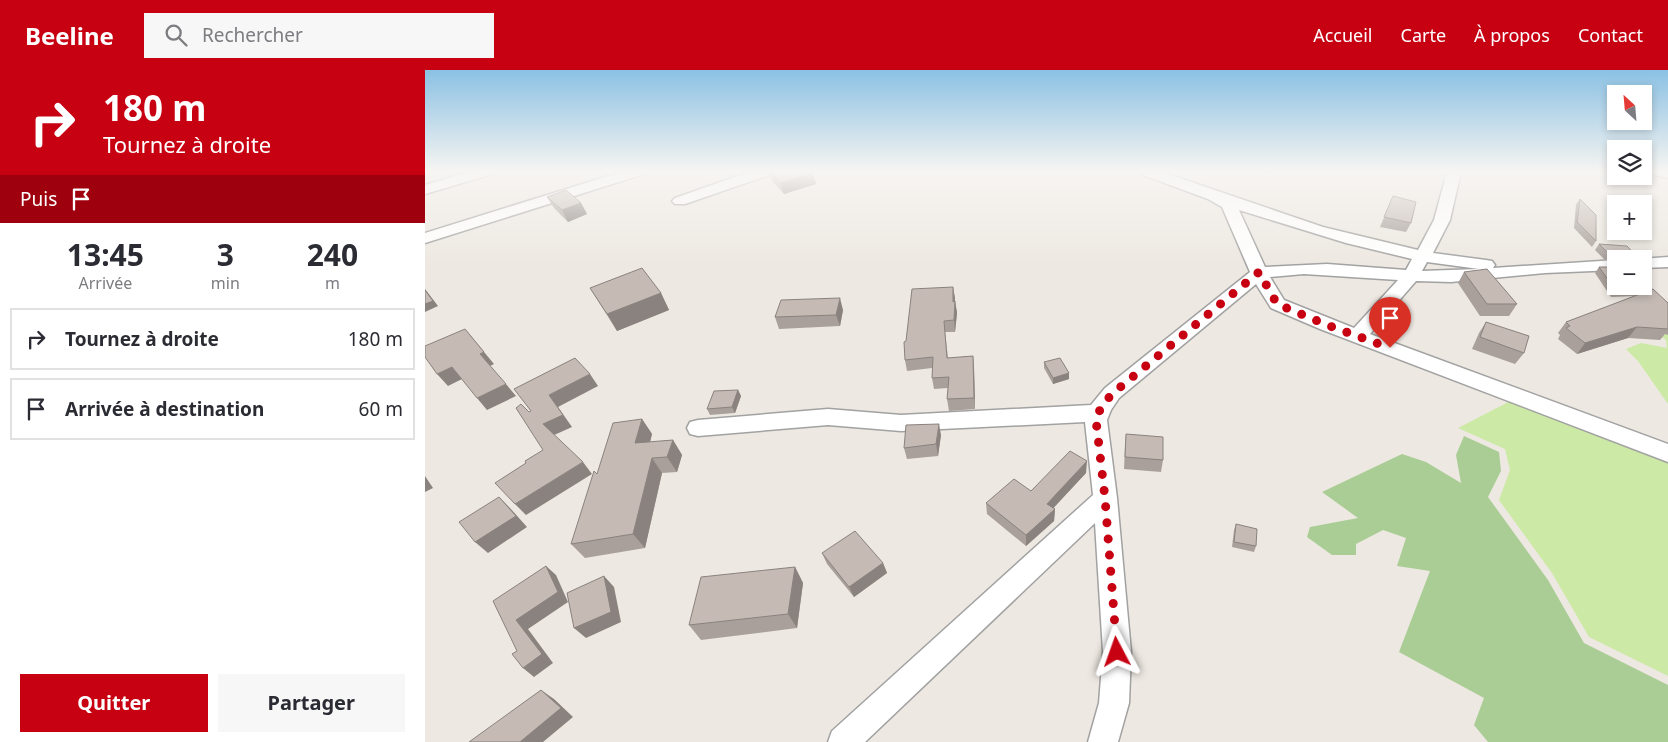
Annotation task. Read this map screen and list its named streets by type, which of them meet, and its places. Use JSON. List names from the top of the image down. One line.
{"north":"top left","page":{"header":"Beeline","search":"Rechercher","nav":["Accueil","Carte","À propos","Contact"],"turn":["180 m","Tournez à droite"],"map_buttons":["+","−"],"then":"Puis","eta":["13:45","Arrivée","3","min","240","m"],"list":[{"name":"Tournez à droite","value":"180 m"},{"name":"Arrivée à destination","value":"60 m"}],"buttons":["Quitter","Partager"]}}
